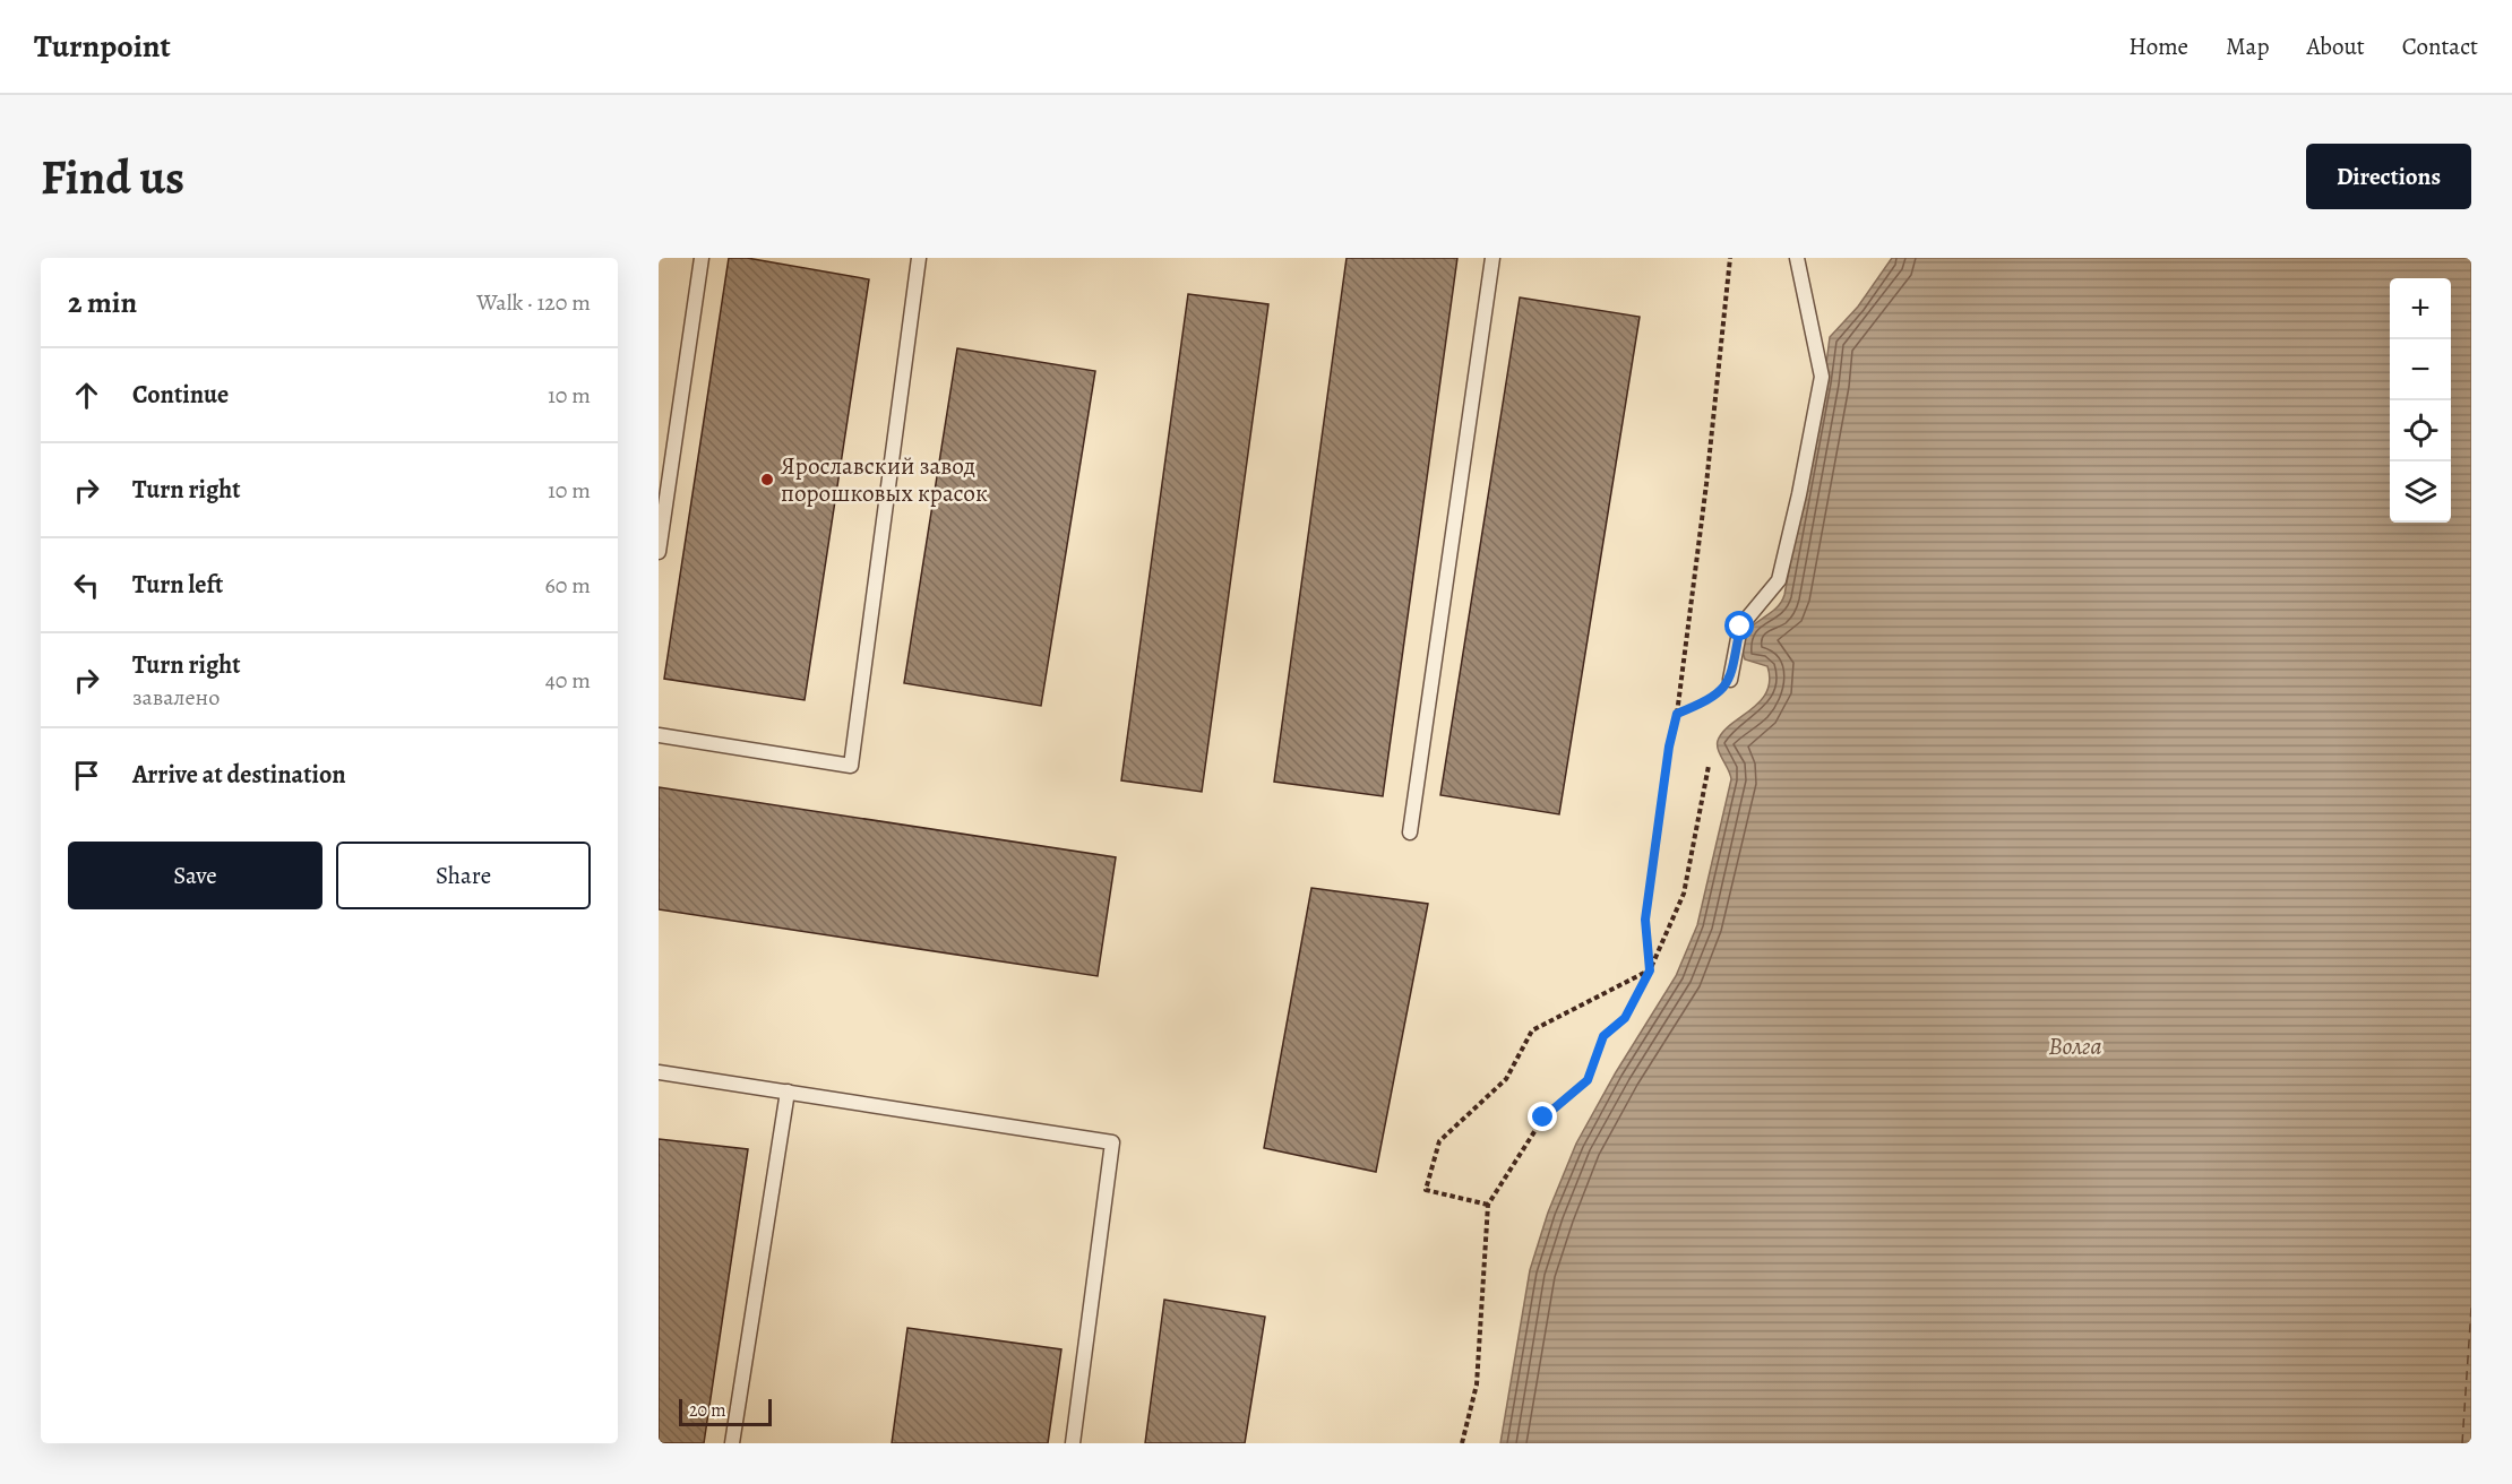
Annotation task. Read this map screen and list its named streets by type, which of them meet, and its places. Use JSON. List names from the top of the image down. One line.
{"water":["Волга"],"places":["Ярославский завод порошковых красок"],"scale_bar":"20 m","page":{"header":"Turnpoint","nav":["Home","Map","About","Contact"],"buttons":["Directions",["Save","Share"]],"title":"Find us","heading":["2 min","Walk · 120 m"],"map_buttons":["+","−"],"list":[["Continue","10 m"],["Turn right","10 m"],["Turn left","60 m"],["Turn right","завалено","40 m"],"Arrive at destination"],"scale":"20 m"}}
